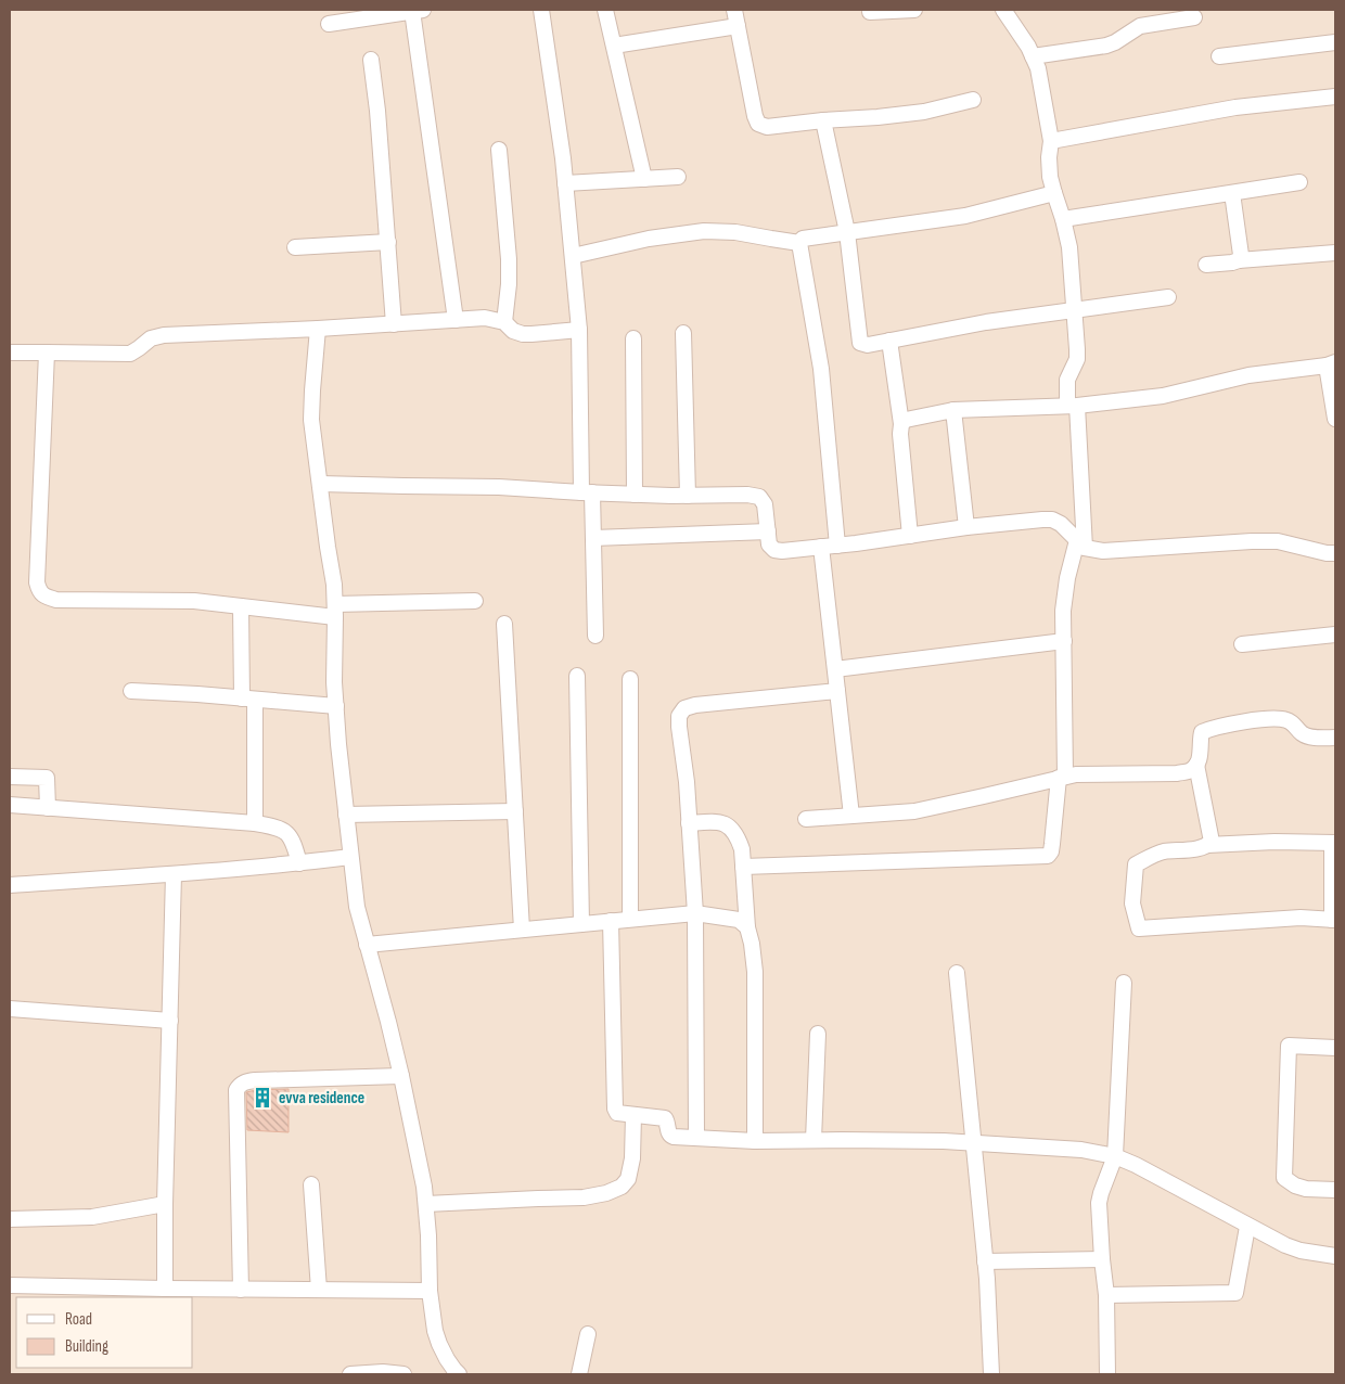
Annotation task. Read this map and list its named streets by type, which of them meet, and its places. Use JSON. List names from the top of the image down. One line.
{"places":{"building":["evva residence"]},"legend":["Road","Building"]}
